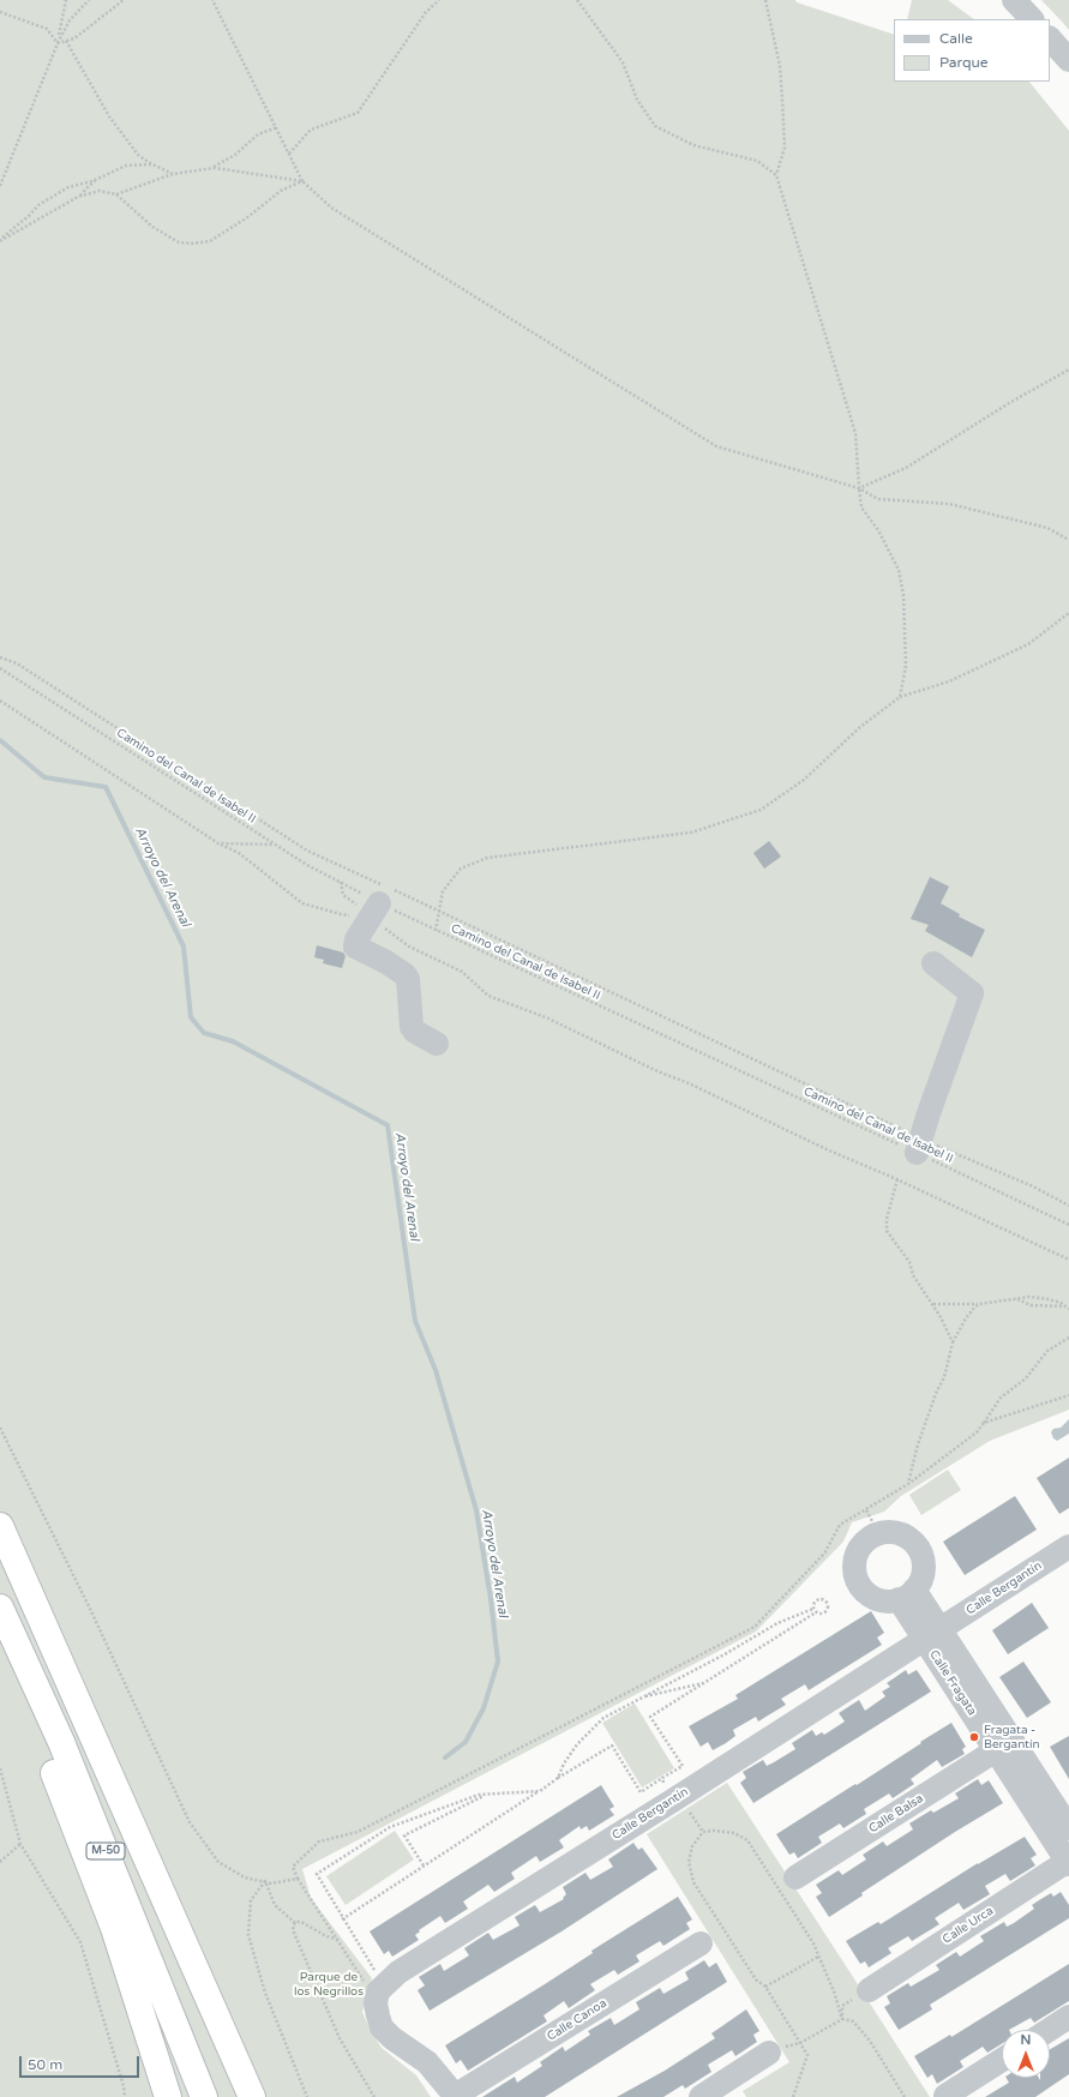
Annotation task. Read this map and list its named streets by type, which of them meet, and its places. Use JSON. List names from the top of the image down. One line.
{"streets":{"highway":["M-50"],"street":["Calle Bergantín","Calle Fragata","Calle Balsa","Calle Urca","Calle Canoa"],"path":["Camino del Canal de Isabel II"]},"crossings":[["Calle Bergantín","Calle Fragata"],["Calle Fragata","Calle Balsa"],["Calle Fragata","Calle Urca"]],"water":["Arroyo del Arenal"],"parks":["Parque de los Negrillos"],"places":["Fragata - Bergantín"],"legend":["Calle","Parque"],"scale_bar":"50 m","north":"top"}
